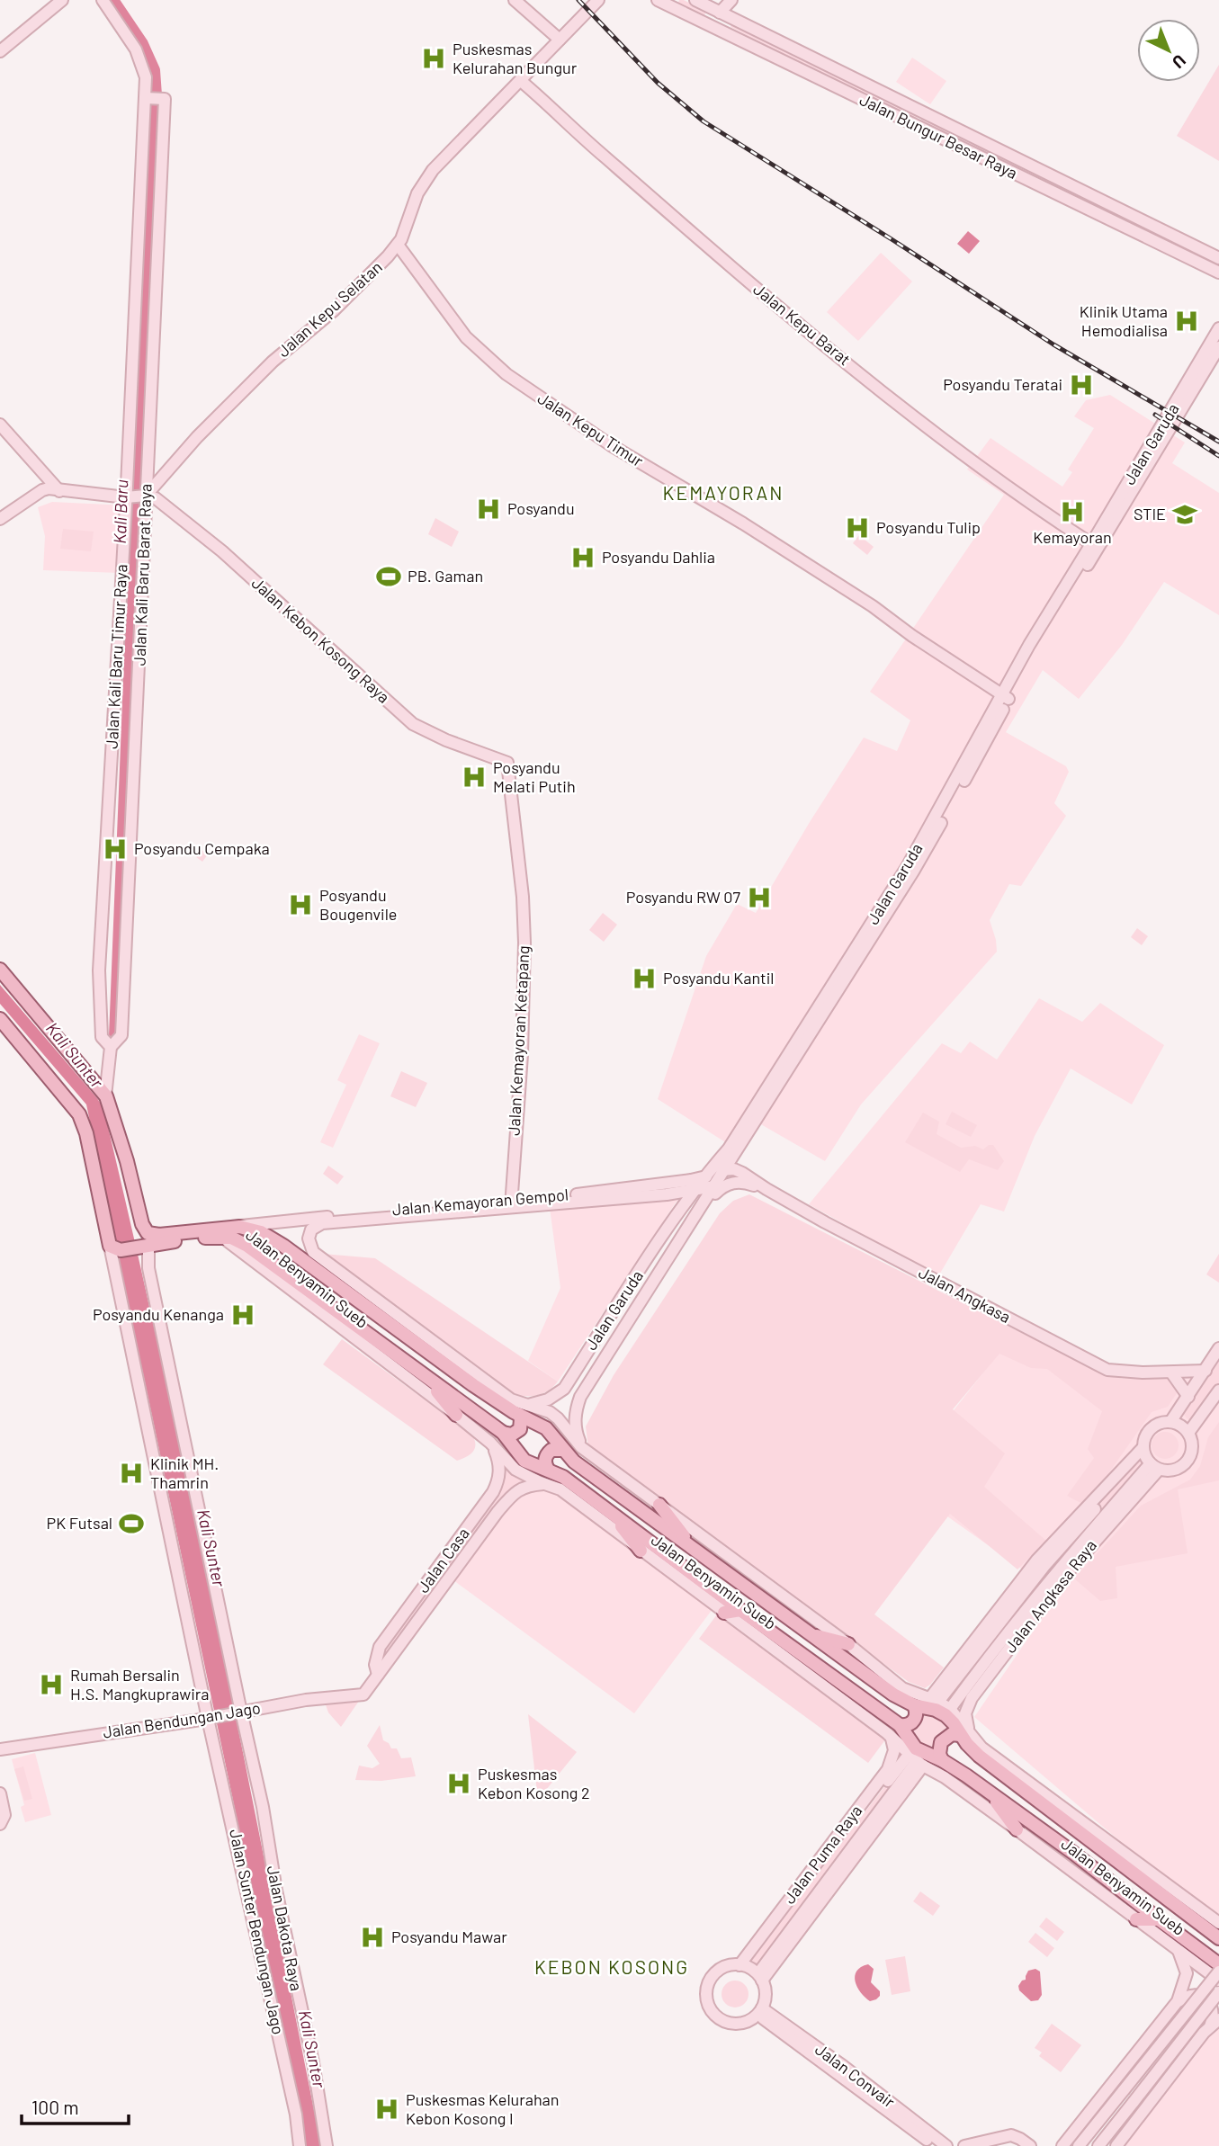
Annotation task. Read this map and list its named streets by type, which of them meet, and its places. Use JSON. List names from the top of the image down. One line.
{"streets":{"main road":["Jalan Benyamin Sueb"],"street":["Jalan Bungur Besar Raya","Jalan Kepu Selatan","Jalan Kepu Barat","Jalan Kepu Timur","Jalan Garuda","Jalan Kali Baru Barat Raya","Jalan Kebon Kosong Raya","Jalan Kali Baru Timur Raya","Jalan Kemayoran Ketapang","Jalan Kemayoran Gempol","Jalan Angkasa","Jalan Casa","Jalan Angkasa Raya","Jalan Bendungan Jago","Jalan Puma Raya","Jalan Dakota Raya","Jalan Sunter Bendungan Jago","Jalan Convair"]},"crossings":[["Jalan Kepu Selatan","Jalan Kepu Barat"],["Jalan Kepu Selatan","Jalan Kepu Timur"],["Jalan Kepu Selatan","Jalan Kali Baru Barat Raya"],["Jalan Kepu Selatan","Jalan Kebon Kosong Raya"],["Jalan Kepu Selatan","Jalan Kali Baru Timur Raya"],["Jalan Kepu Barat","Jalan Garuda"],["Jalan Kepu Timur","Jalan Garuda"],["Jalan Garuda","Jalan Kemayoran Gempol"],["Jalan Garuda","Jalan Benyamin Sueb"],["Jalan Garuda","Jalan Angkasa"],["Jalan Kali Baru Barat Raya","Jalan Kebon Kosong Raya"],["Jalan Kali Baru Barat Raya","Jalan Kali Baru Timur Raya"],["Jalan Kebon Kosong Raya","Jalan Kali Baru Timur Raya"],["Jalan Kebon Kosong Raya","Jalan Kemayoran Ketapang"],["Jalan Kemayoran Ketapang","Jalan Kemayoran Gempol"],["Jalan Kemayoran Gempol","Jalan Benyamin Sueb"],["Jalan Kemayoran Gempol","Jalan Angkasa"],["Jalan Benyamin Sueb","Jalan Casa"],["Jalan Benyamin Sueb","Jalan Angkasa Raya"],["Jalan Benyamin Sueb","Jalan Puma Raya"],["Jalan Casa","Jalan Bendungan Jago"],["Jalan Bendungan Jago","Jalan Dakota Raya"],["Jalan Bendungan Jago","Jalan Sunter Bendungan Jago"],["Jalan Puma Raya","Jalan Convair"]],"districts":["KEMAYORAN","KEBON KOSONG"],"water":["Kali Baru","Kali Sunter"],"places":{"hospital":["Puskesmas Kelurahan Bungur","Klinik Utama Hemodialisa","Posyandu Teratai","Posyandu","Kemayoran","Posyandu Tulip","Posyandu Dahlia","Posyandu Melati Putih","Posyandu Cempaka","Posyandu RW 07","Posyandu Bougenvile","Posyandu Kantil","Posyandu Kenanga","Klinik MH. Thamrin","Rumah Bersalin H.S. Mangkuprawira","Puskesmas Kebon Kosong 2","Posyandu Mawar","Puskesmas Kelurahan Kebon Kosong I"],"school or university":["STIE"],"sports":["PB. Gaman","PK Futsal"]},"scale_bar":"100 m","north":"bottom right"}
